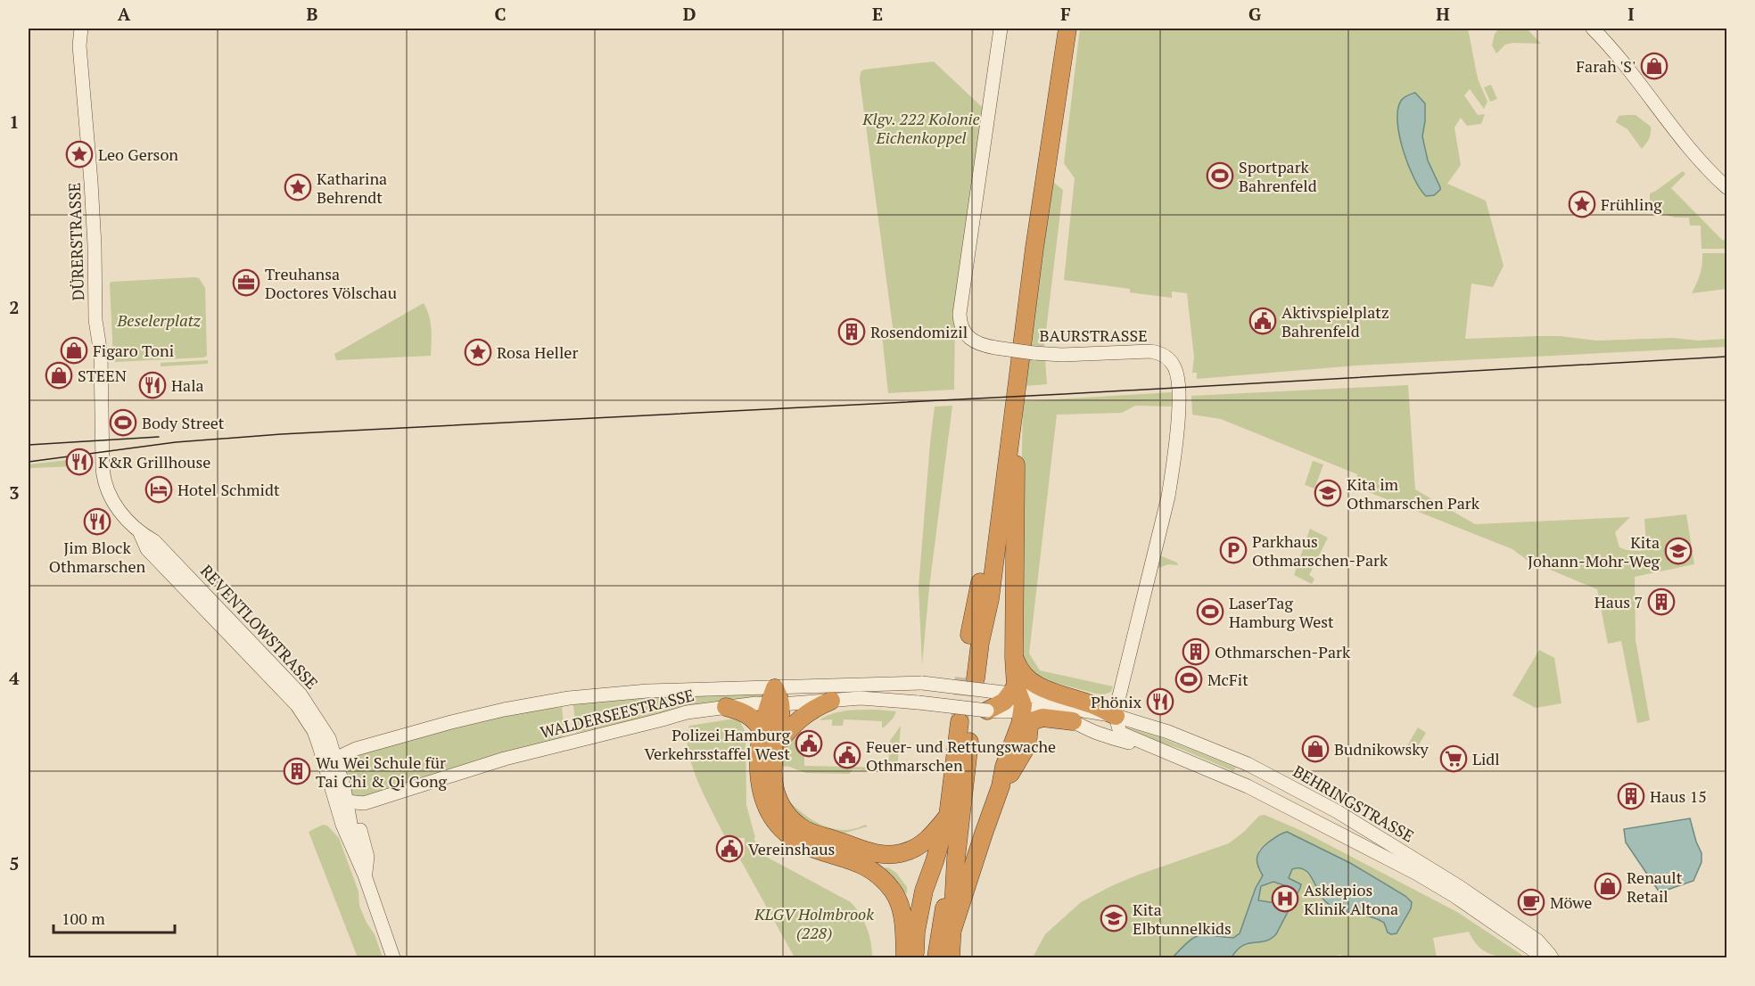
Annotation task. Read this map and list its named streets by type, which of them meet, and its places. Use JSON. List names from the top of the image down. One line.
{"streets":{"main road":["DÜRERSTRASSE","BAURSTRASSE","REVENTLOWSTRASSE","WALDERSEESTRASSE","BEHRINGSTRASSE"]},"crossings":[["DÜRERSTRASSE","REVENTLOWSTRASSE"],["BAURSTRASSE","BEHRINGSTRASSE"],["REVENTLOWSTRASSE","WALDERSEESTRASSE"],["WALDERSEESTRASSE","BEHRINGSTRASSE"]],"parks":["Klgv. 222 Kolonie Eichenkoppel","Beselerplatz","KLGV Holmbrook (228)"],"places":{"shop":["Farah 'S'","Figaro Toni","STEEN","Budnikowsky","Renault Retail"],"place":["Leo Gerson","Katharina Behrendt","Frühling","Rosa Heller"],"sports":["Sportpark Bahrenfeld","Body Street","LaserTag Hamburg West","McFit"],"office":["Treuhansa Doctores Völschau"],"public building":["Aktivspielplatz Bahrenfeld","Polizei Hamburg Verkehrsstaffel West","Feuer- und Rettungswache Othmarschen","Vereinshaus"],"building":["Rosendomizil","Haus 7","Othmarschen-Park","Wu Wei Schule für Tai Chi & Qi Gong","Haus 15"],"restaurant":["Hala","K&R Grillhouse","Jim Block Othmarschen","Phönix"],"hotel":["Hotel Schmidt"],"school or university":["Kita im Othmarschen Park","Kita Johann-Mohr-Weg","Kita Elbtunnelkids"],"parking":["Parkhaus Othmarschen-Park"],"supermarket":["Lidl"],"hospital":["Asklepios Klinik Altona"],"cafe":["Möwe"]},"scale_bar":"100 m","grid":{"columns":["A","B","C","D","E","F","G","H","I"],"rows":["1","2","3","4","5"]}}
